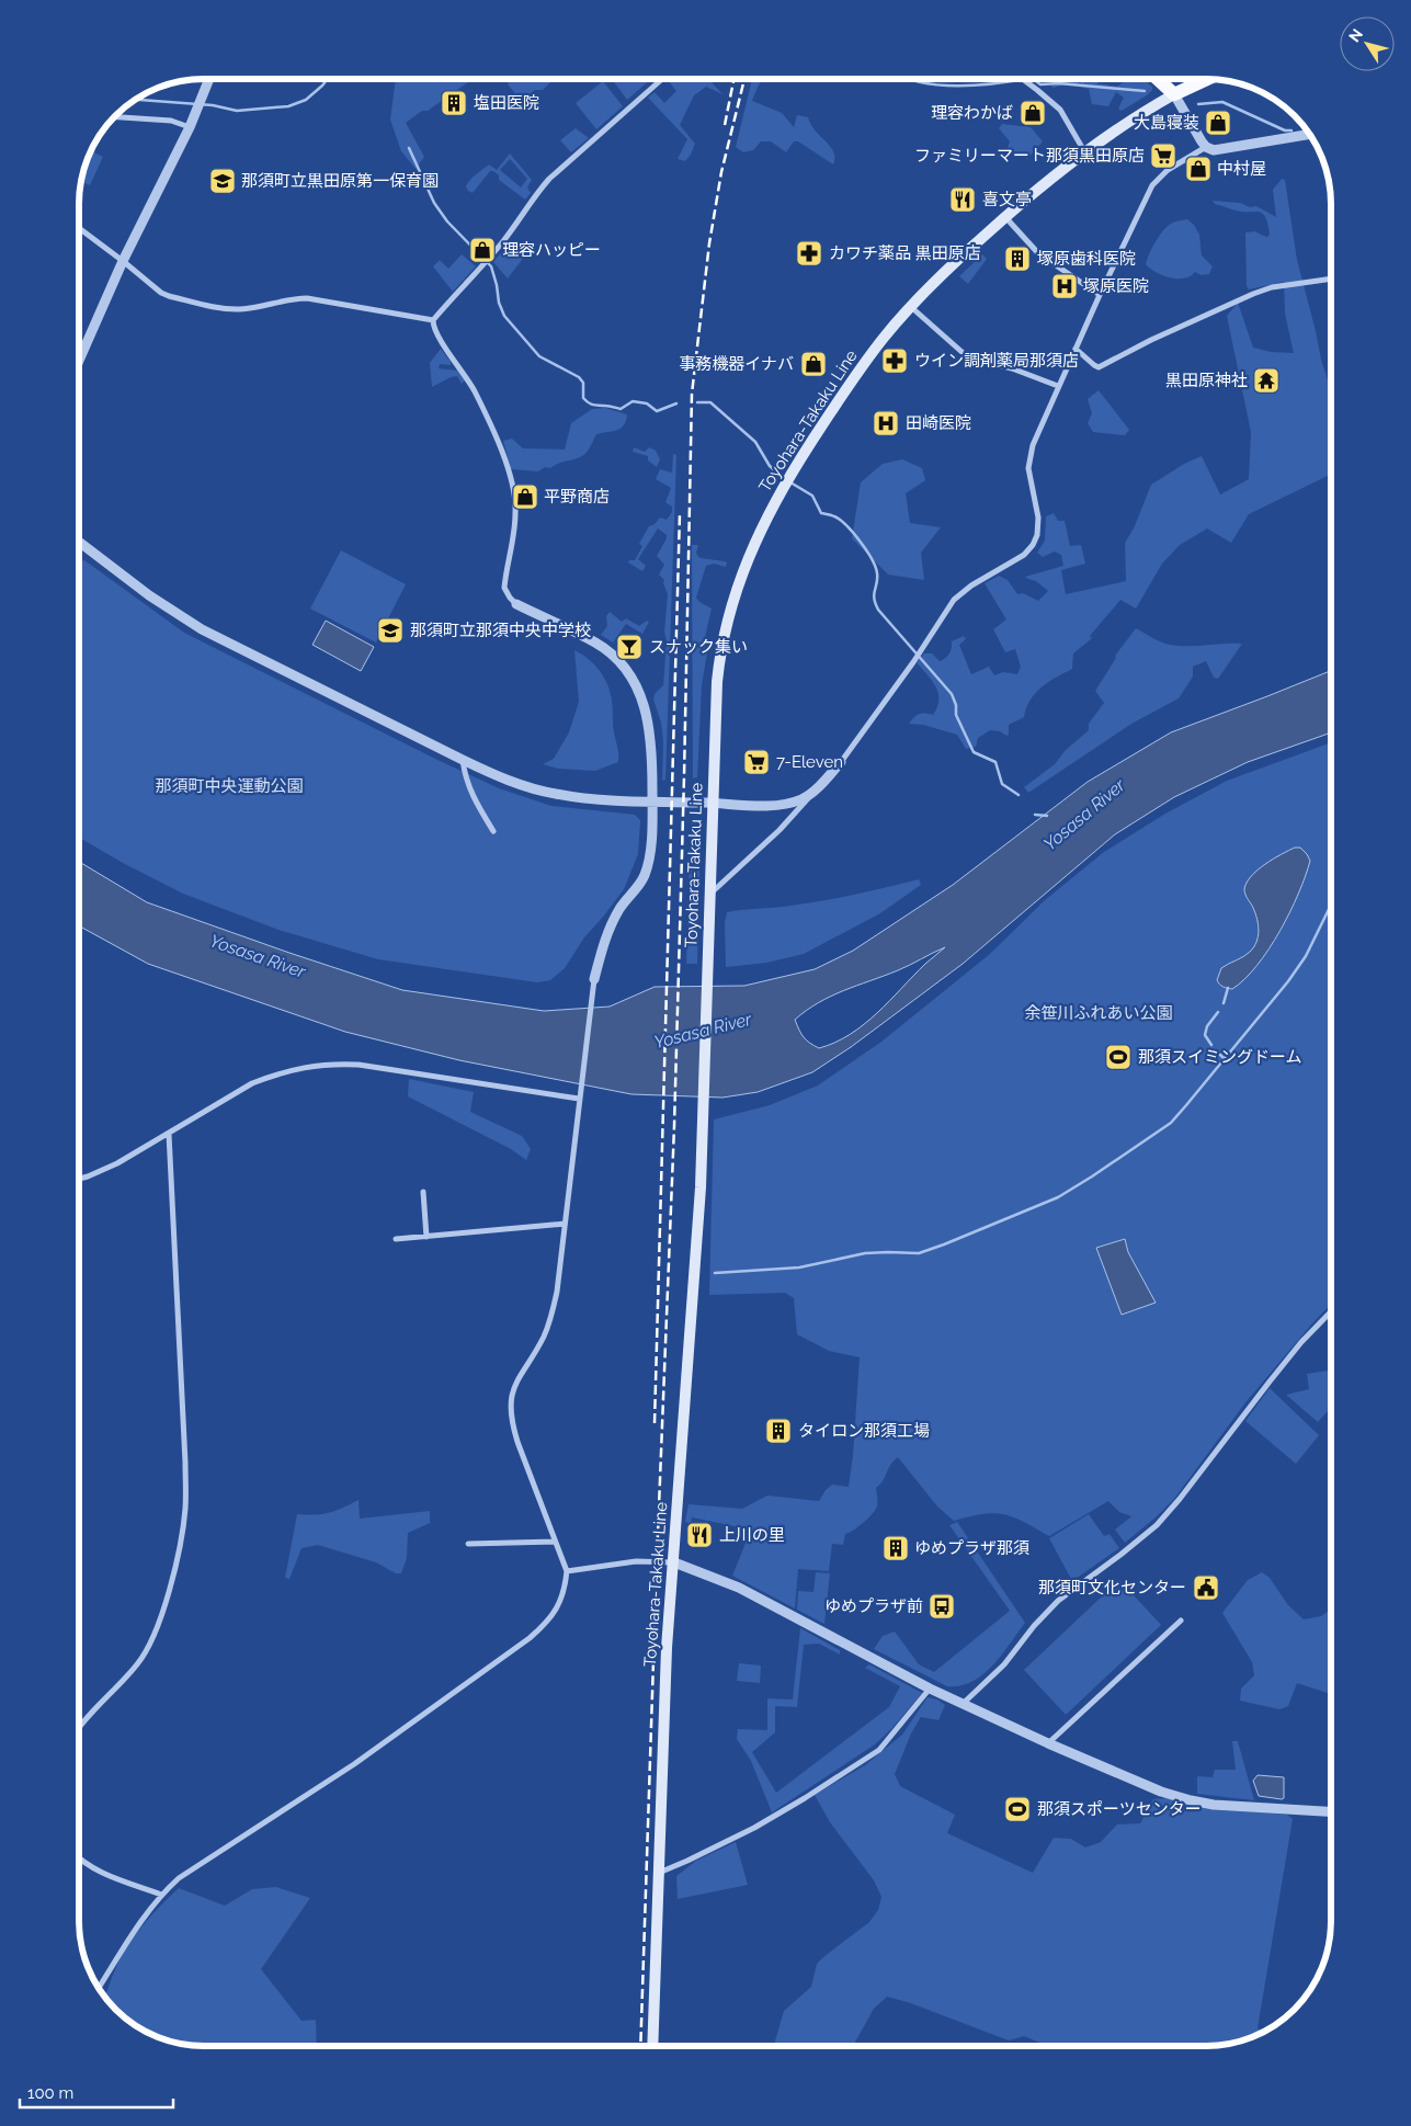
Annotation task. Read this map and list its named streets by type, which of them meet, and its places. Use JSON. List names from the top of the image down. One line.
{"streets":{"main road":["Toyohara-Takaku Line"]},"water":["Yosasa River"],"parks":["那須町中央運動公園","余笹川ふれあい公園"],"places":{"building":["塩田医院","塚原歯科医院","タイロン那須工場","ゆめプラザ那須"],"shop":["理容わかば","大島寝装","中村屋","理容ハッピー","事務機器イナバ","平野商店"],"supermarket":["ファミリーマート那須黒田原店","7-Eleven"],"school or university":["那須町立黒田原第一保育園","那須町立那須中央中学校"],"restaurant":["喜文亭","上川の里"],"pharmacy":["カワチ薬品 黒田原店","ウイン調剤薬局那須店"],"hospital":["塚原医院","田崎医院"],"temple":["黒田原神社"],"bar":["スナック集い"],"sports":["那須スイミングドーム","那須スポーツセンター"],"public building":["那須町文化センター"],"bus stop":["ゆめプラザ前"]},"scale_bar":"100 m","north":"top left"}
